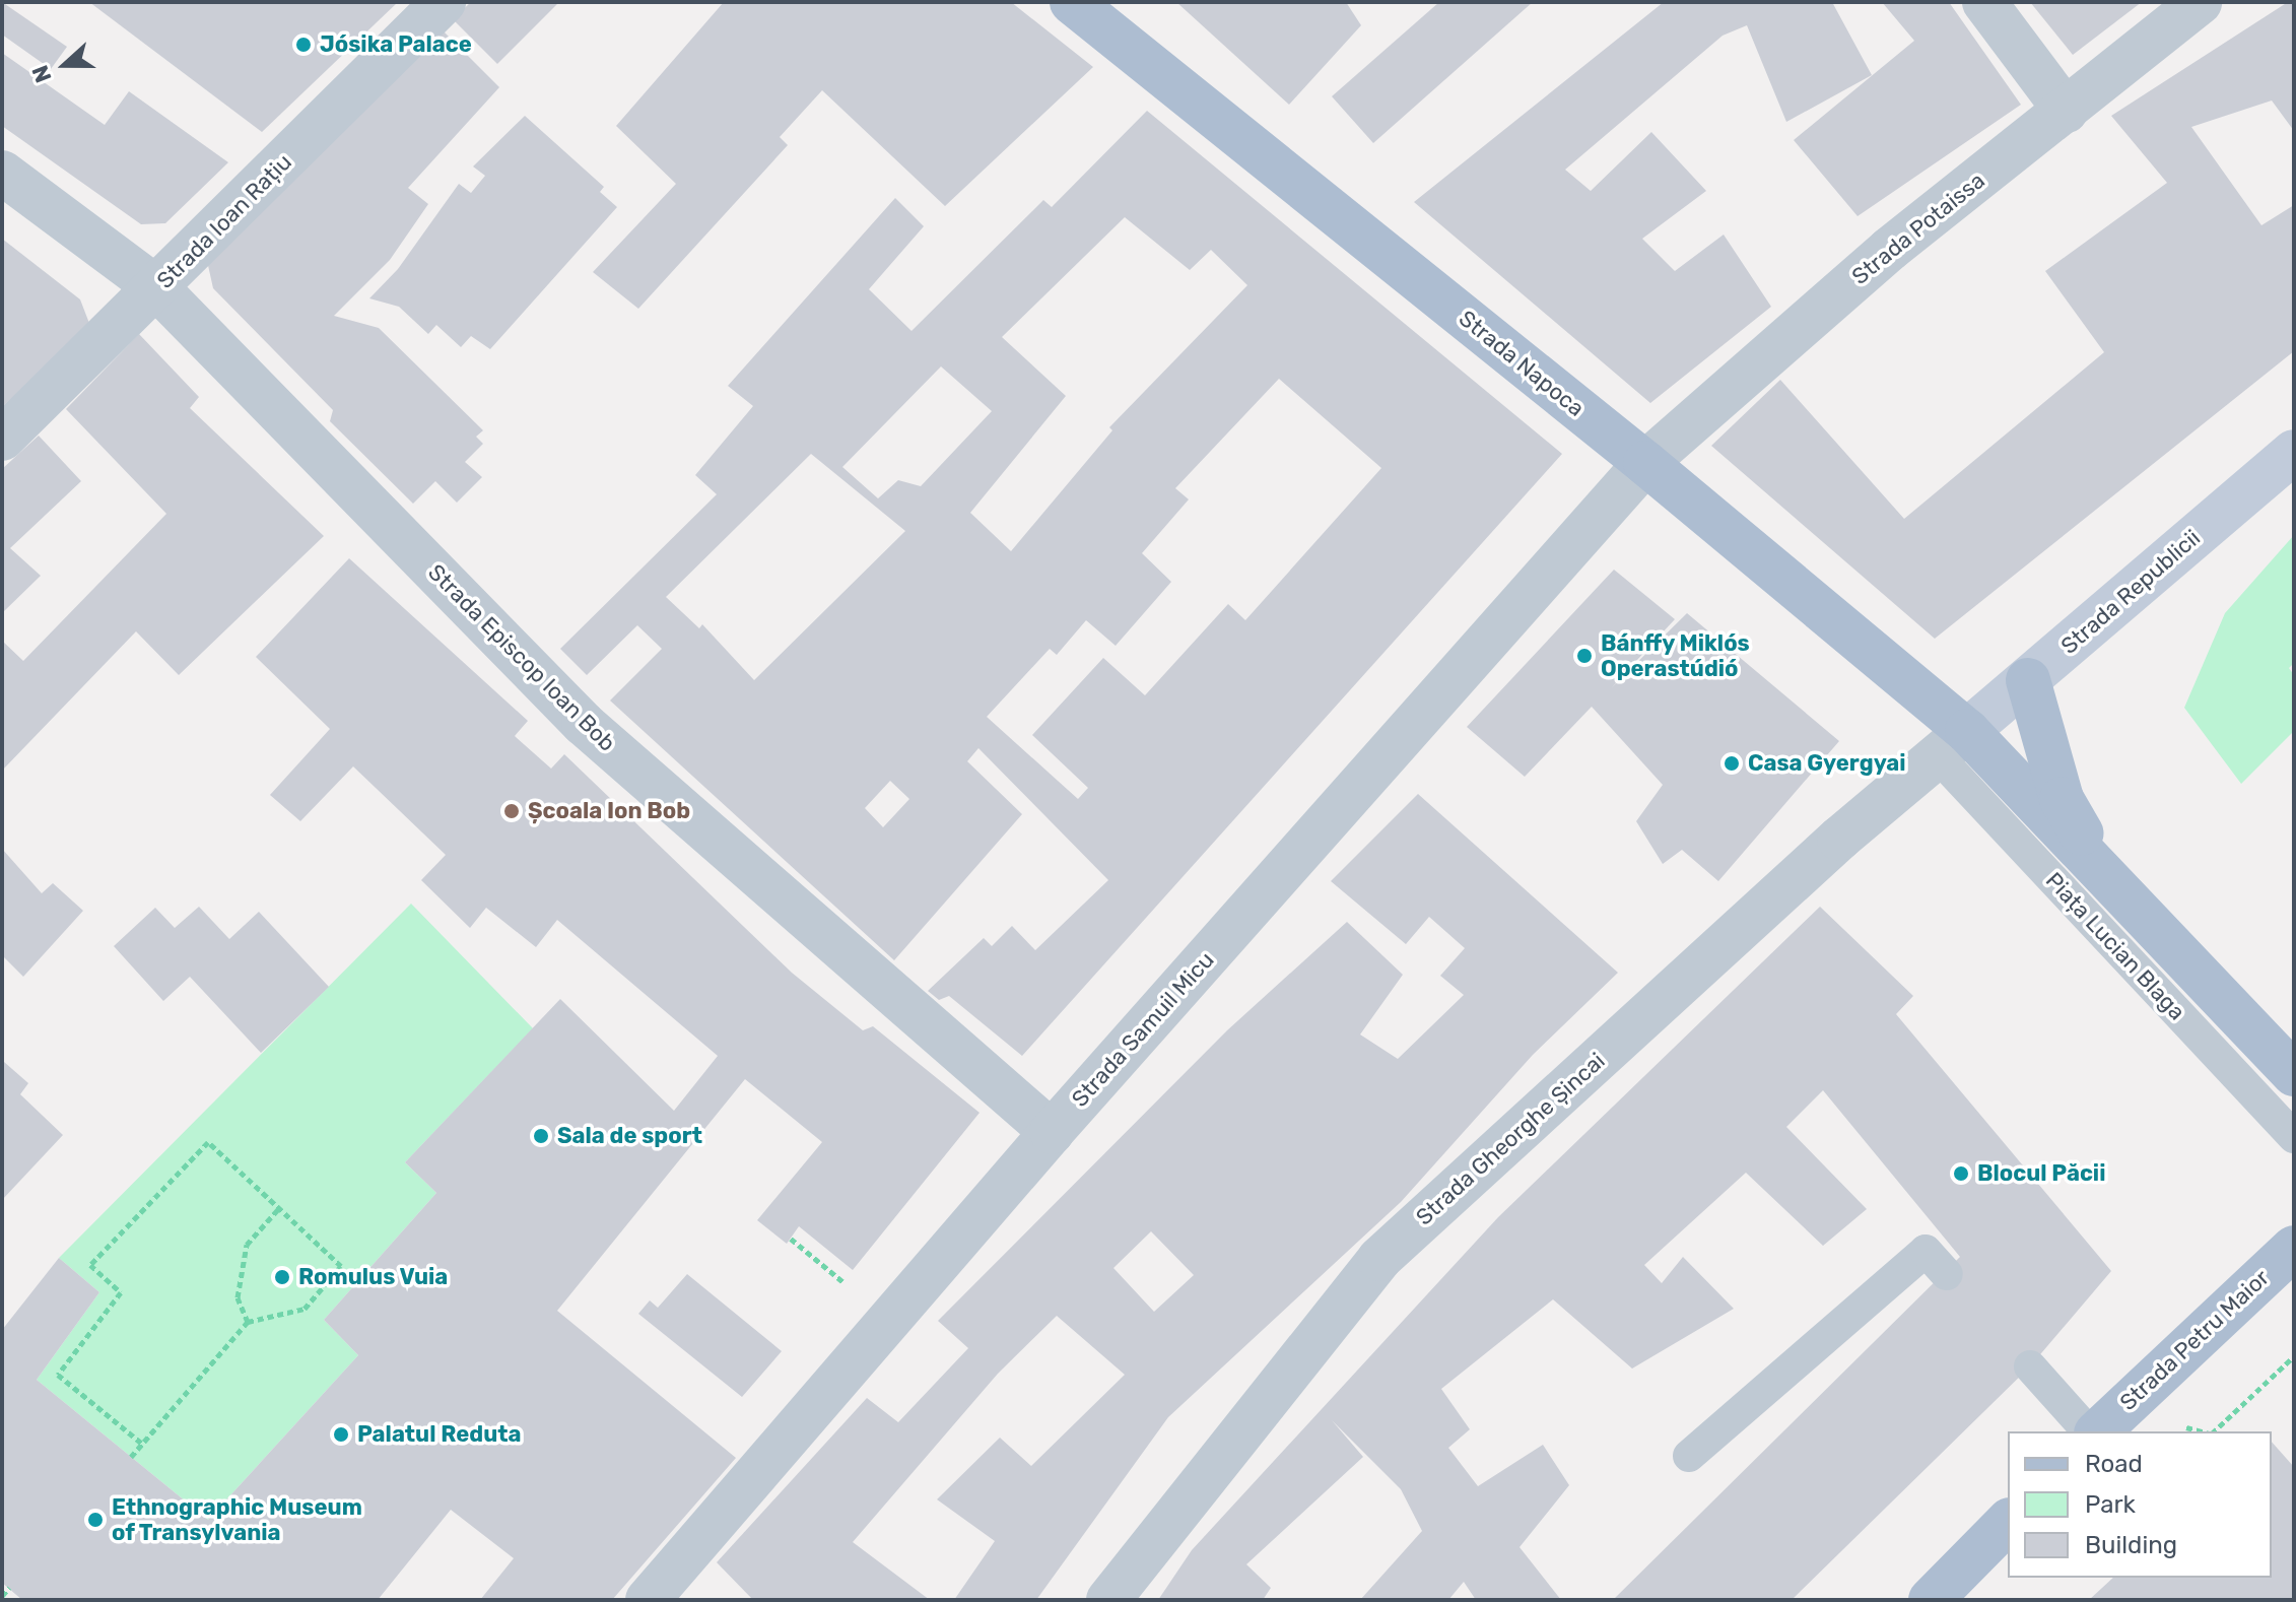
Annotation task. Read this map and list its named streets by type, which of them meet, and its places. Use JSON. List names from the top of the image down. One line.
{"streets":{"main road":["Strada Napoca","Strada Republicii","Piața Lucian Blaga","Strada Petru Maior"],"street":["Strada Ioan Rațiu","Strada Potaissa","Strada Episcop Ioan Bob","Strada Samuil Micu","Strada Gheorghe Șincai"]},"crossings":[["Strada Ioan Rațiu","Strada Episcop Ioan Bob"],["Strada Potaissa","Strada Napoca"],["Strada Potaissa","Strada Samuil Micu"],["Strada Napoca","Strada Republicii"],["Strada Napoca","Piața Lucian Blaga"],["Strada Napoca","Strada Samuil Micu"],["Strada Napoca","Strada Gheorghe Șincai"],["Strada Republicii","Piața Lucian Blaga"],["Strada Republicii","Strada Gheorghe Șincai"],["Strada Episcop Ioan Bob","Strada Samuil Micu"],["Piața Lucian Blaga","Strada Gheorghe Șincai"]],"places":["Jósika Palace","Bánffy Miklós Operastúdió","Casa Gyergyai","Școala Ion Bob","Sala de sport","Blocul Păcii","Romulus Vuia","Palatul Reduta","Ethnographic Museum of Transylvania"],"legend":["Road","Park","Building"],"north":"left"}
